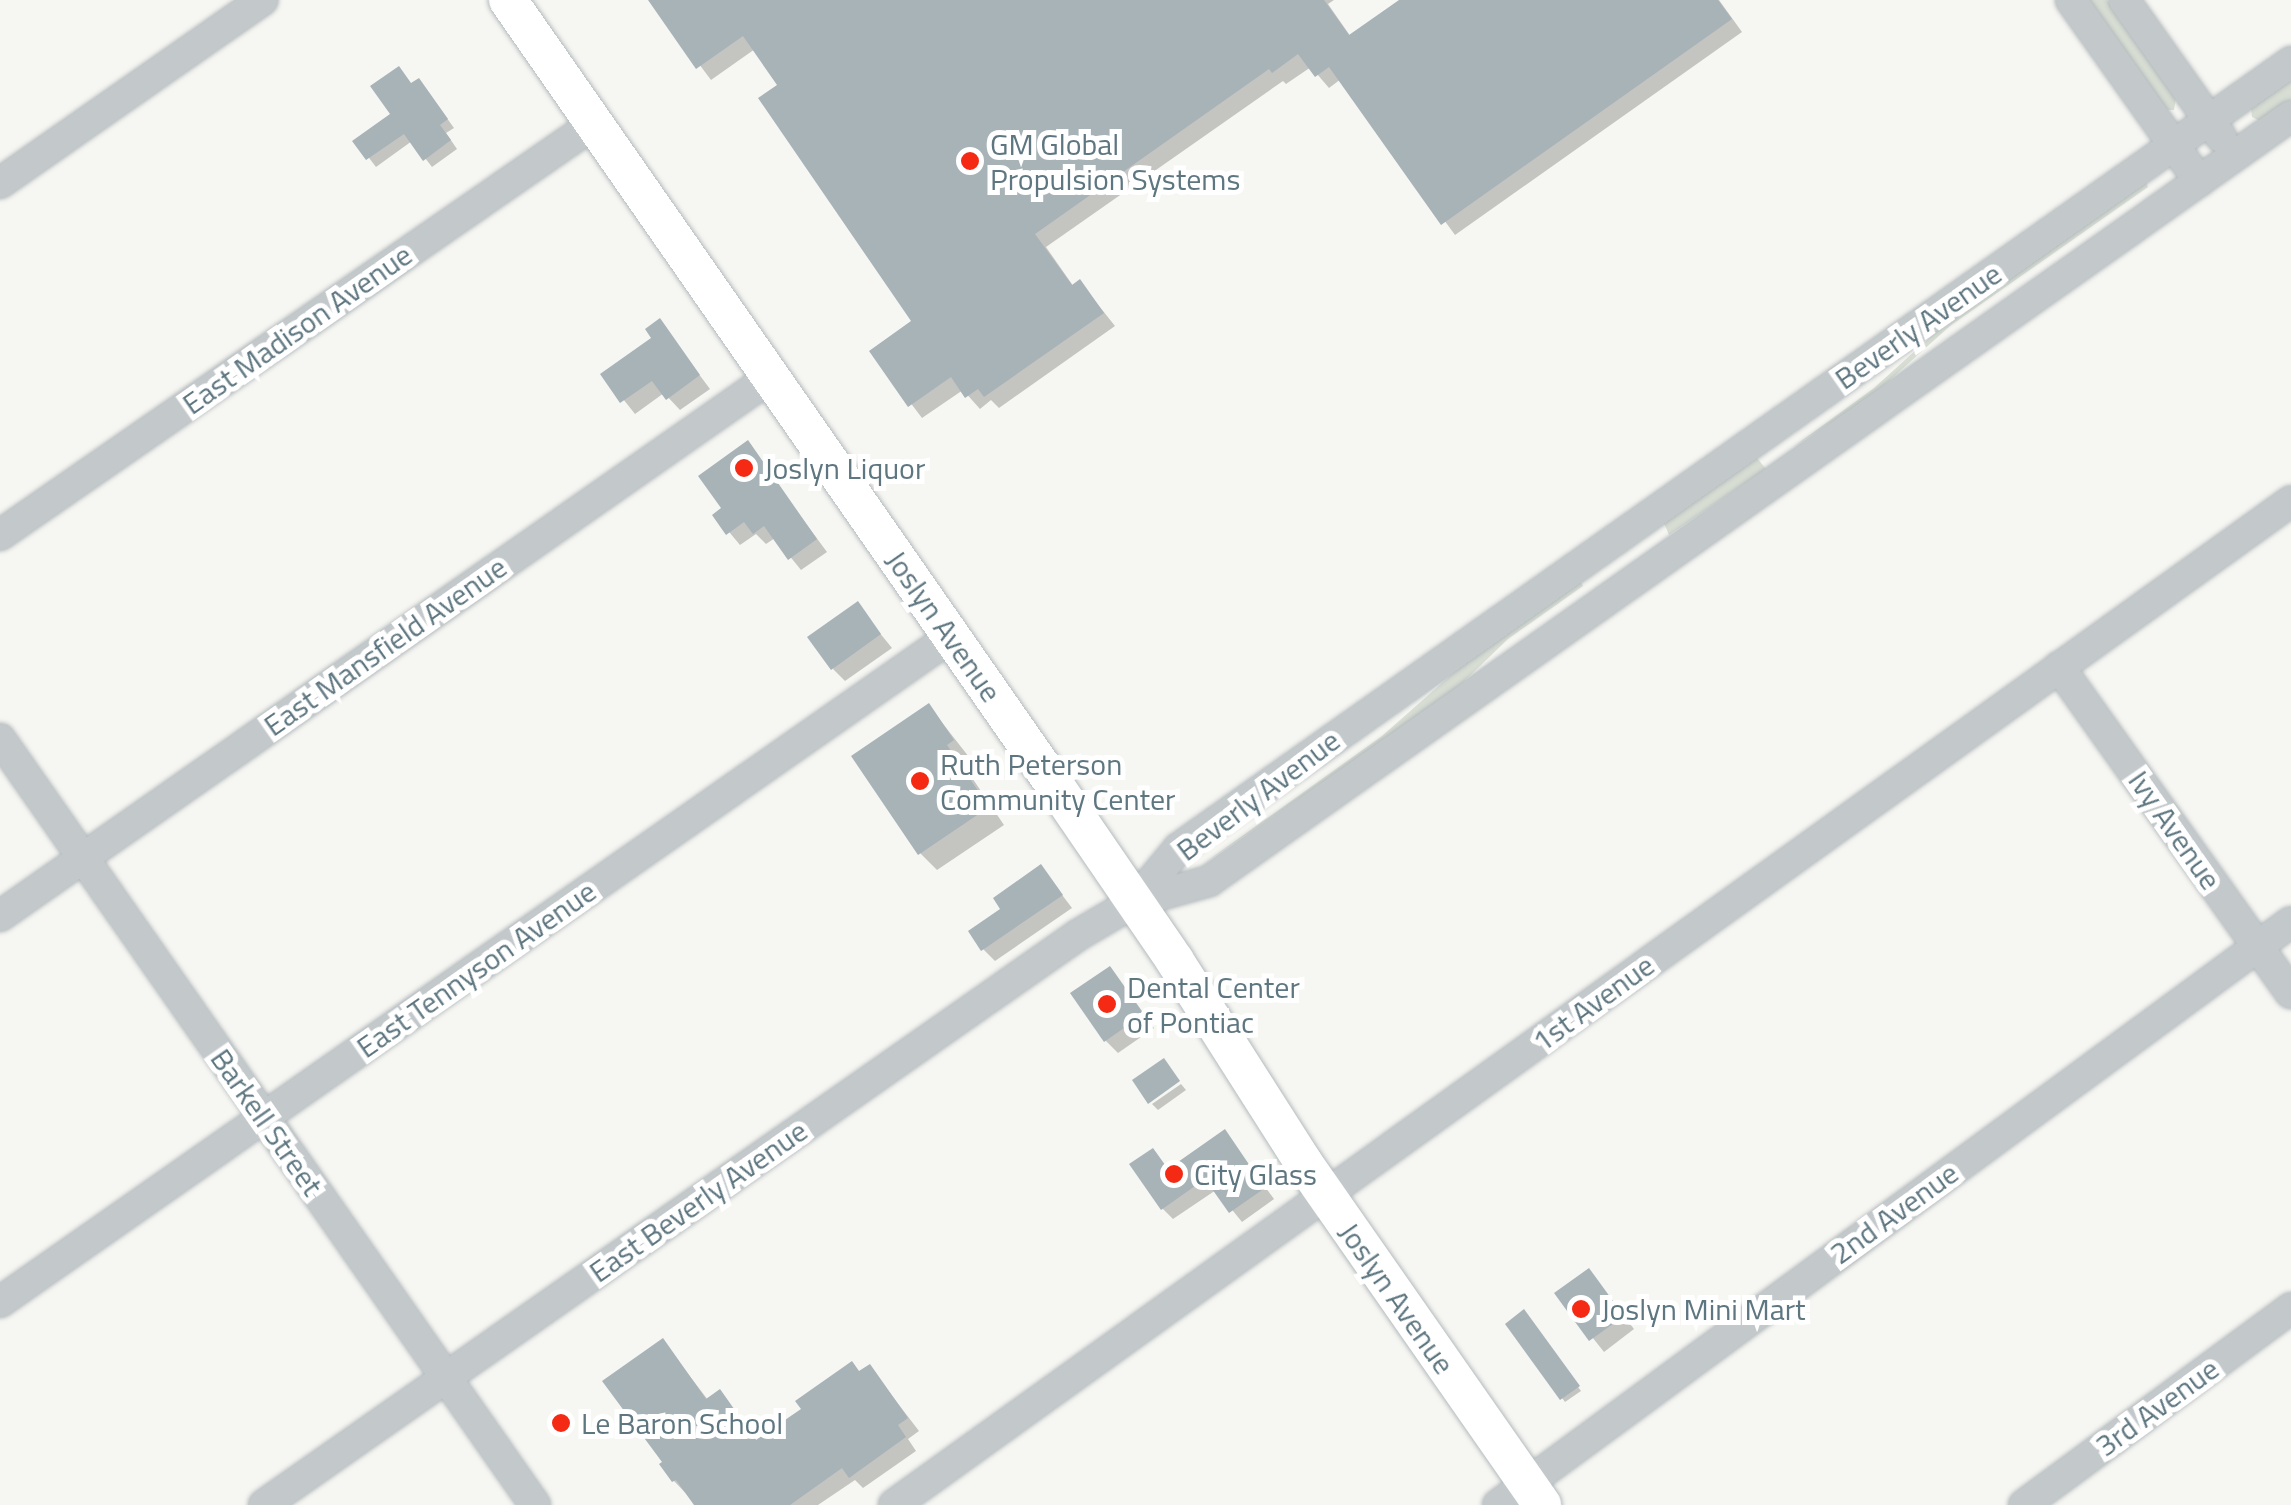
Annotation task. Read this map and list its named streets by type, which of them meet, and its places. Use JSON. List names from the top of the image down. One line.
{"streets":{"main road":["Joslyn Avenue"],"street":["Beverly Avenue","East Madison Avenue","East Mansfield Avenue","Ivy Avenue","East Tennyson Avenue","1st Avenue","Barkell Street","East Beverly Avenue","2nd Avenue","3rd Avenue"]},"crossings":[["Beverly Avenue","Joslyn Avenue"],["Beverly Avenue","East Beverly Avenue"],["East Madison Avenue","Joslyn Avenue"],["Joslyn Avenue","East Mansfield Avenue"],["Joslyn Avenue","East Tennyson Avenue"],["Joslyn Avenue","1st Avenue"],["Joslyn Avenue","East Beverly Avenue"],["Joslyn Avenue","2nd Avenue"],["East Mansfield Avenue","Barkell Street"],["Ivy Avenue","1st Avenue"],["Ivy Avenue","2nd Avenue"],["East Tennyson Avenue","Barkell Street"],["Barkell Street","East Beverly Avenue"]],"places":["GM Global Propulsion Systems","Joslyn Liquor","Ruth Peterson Community Center","Dental Center of Pontiac","City Glass","Joslyn Mini Mart","Le Baron School"]}
